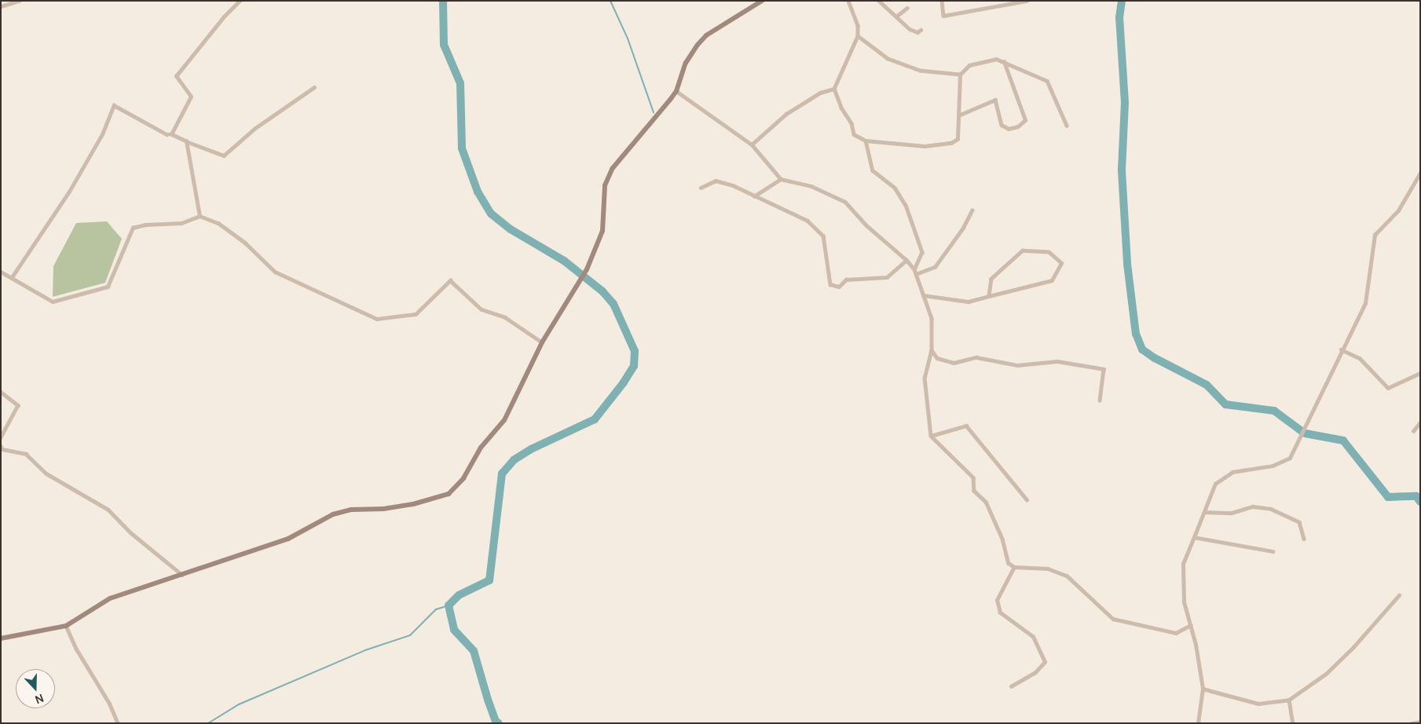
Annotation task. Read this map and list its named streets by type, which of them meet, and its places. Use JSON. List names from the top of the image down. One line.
{"north":"bottom"}
